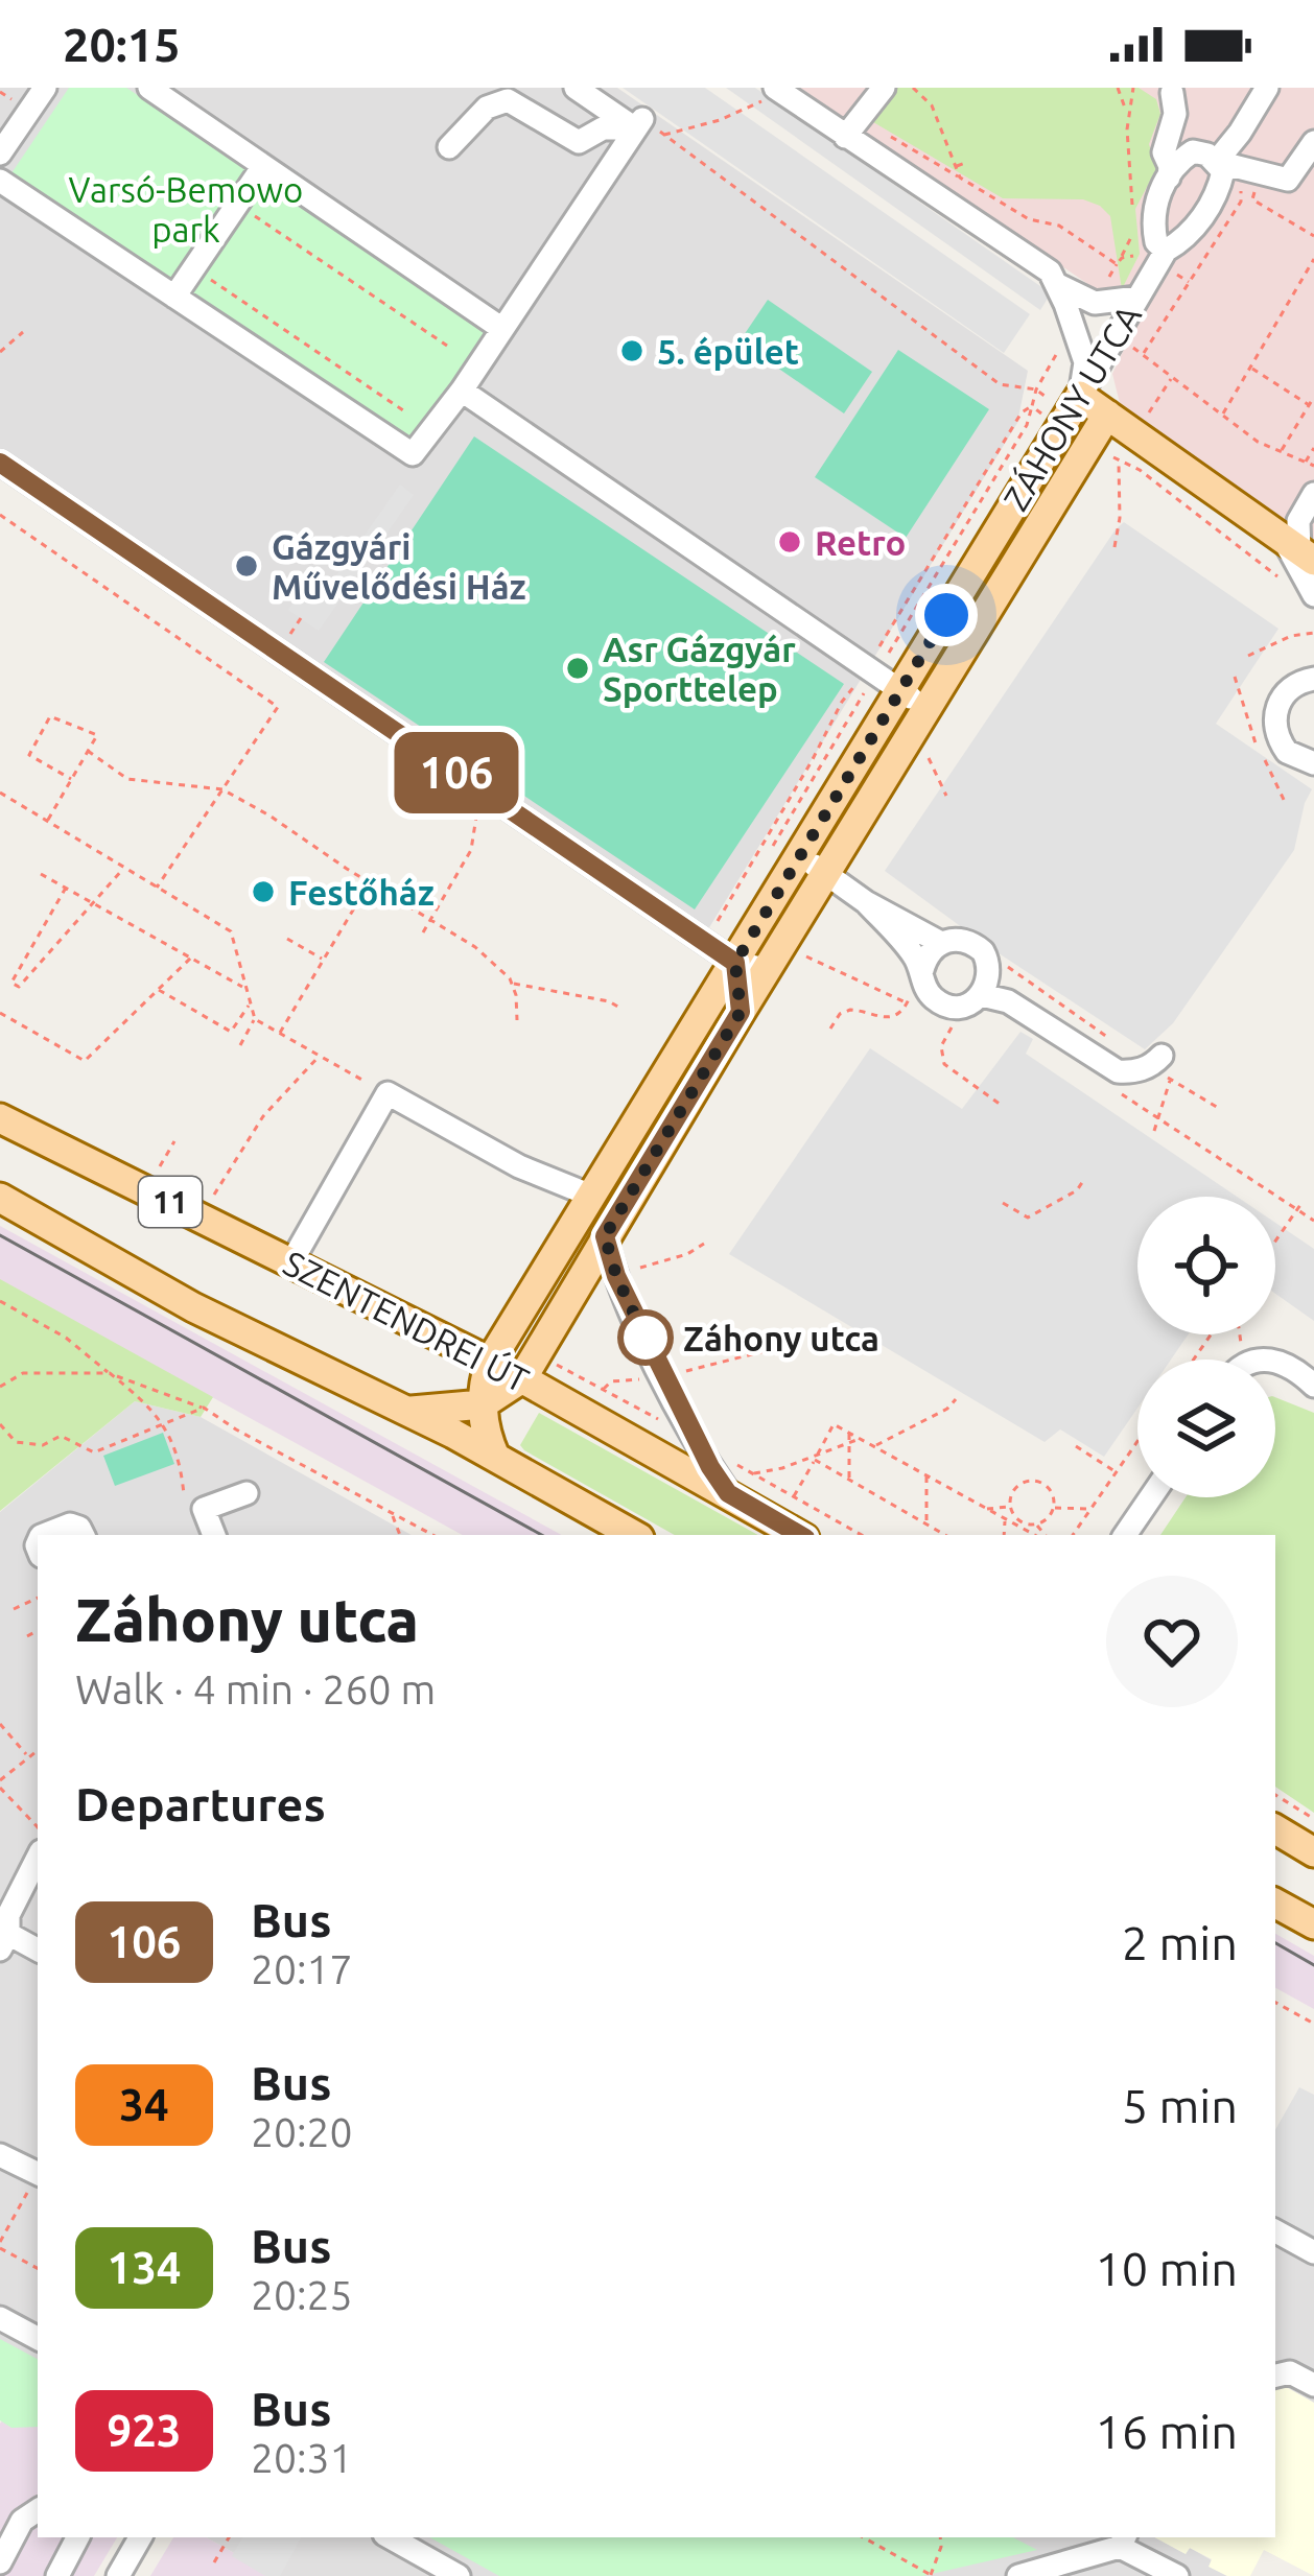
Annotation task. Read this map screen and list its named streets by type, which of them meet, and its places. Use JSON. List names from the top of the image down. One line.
{"streets":{"main road":["ZÁHONY UTCA","11","SZENTENDREI ÚT"]},"crossings":[["ZÁHONY UTCA","11"],["ZÁHONY UTCA","SZENTENDREI ÚT"]],"parks":["Varsó-Bemowo park"],"places":["5. épület","Retro","Gázgyári Művelődési Ház","Asr Gázgyár Sporttelep","Festőház","Záhony utca"],"lines":["bus line 106"],"page":{"status":"20:15","on_map":"106","heading":[["Záhony utca","Walk · 4 min · 260 m"],"Departures"],"list":[{"mark":"106","name":"Bus","note":"20:17","value":"2 min"},{"mark":"34","name":"Bus","note":"20:20","value":"5 min"},{"mark":"134","name":"Bus","note":"20:25","value":"10 min"},{"mark":"923","name":"Bus","note":"20:31","value":"16 min"}]}}
